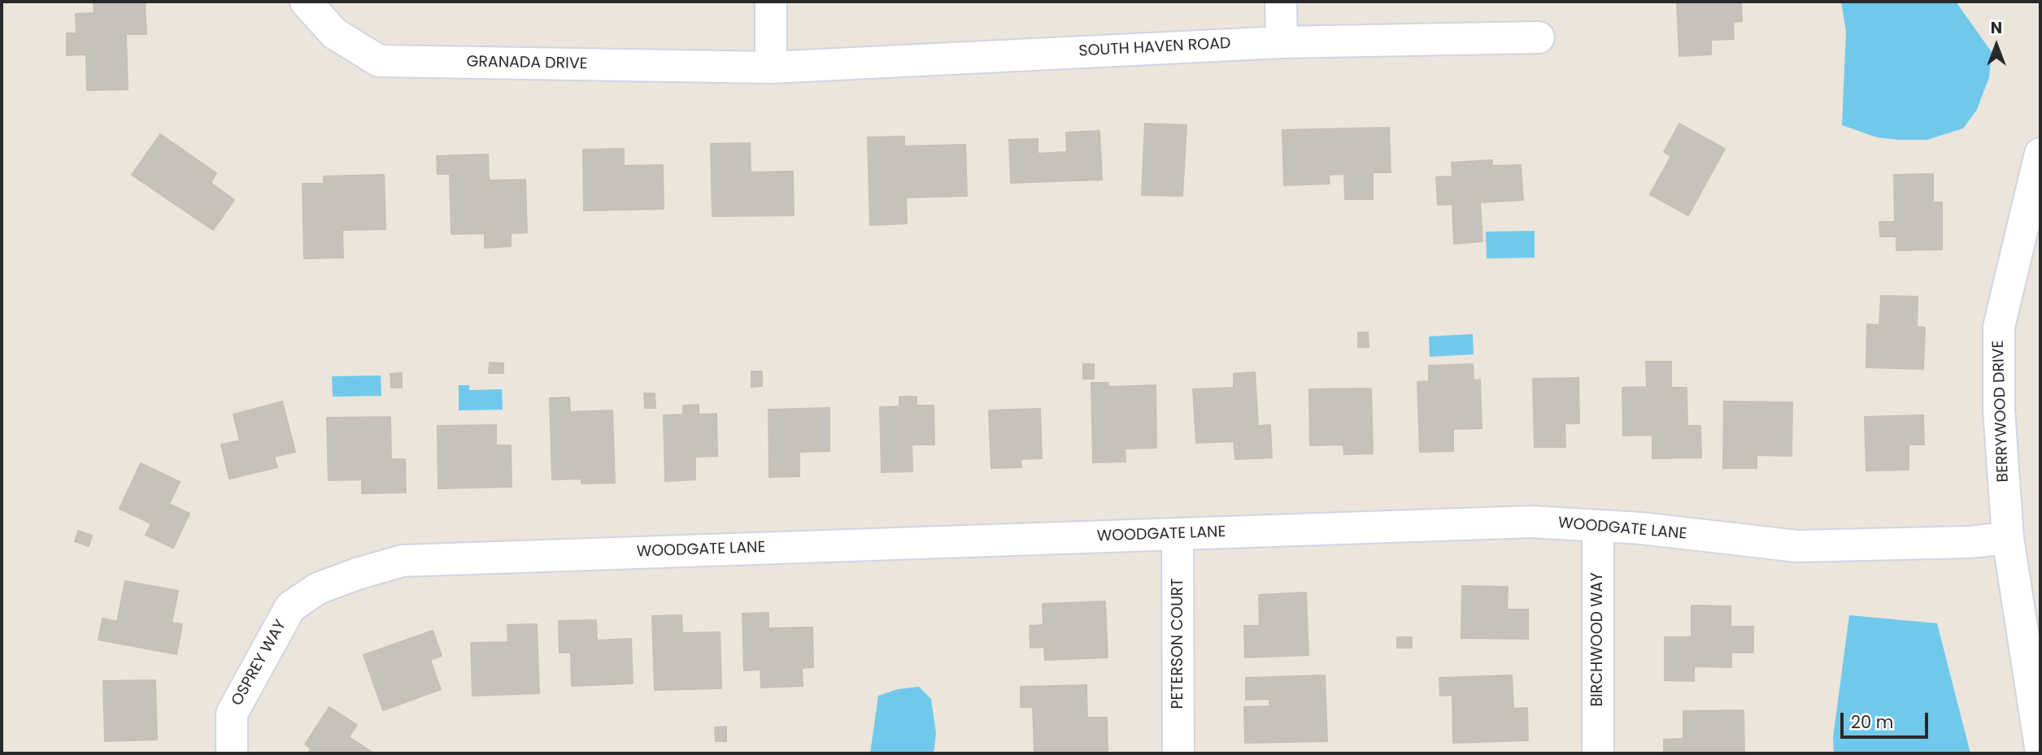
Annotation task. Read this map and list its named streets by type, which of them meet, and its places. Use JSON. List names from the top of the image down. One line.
{"streets":{"street":["SOUTH HAVEN ROAD","GRANADA DRIVE","BERRYWOOD DRIVE","WOODGATE LANE","BIRCHWOOD WAY","PETERSON COURT","OSPREY WAY"]},"crossings":[["SOUTH HAVEN ROAD","GRANADA DRIVE"],["BERRYWOOD DRIVE","WOODGATE LANE"],["WOODGATE LANE","BIRCHWOOD WAY"],["WOODGATE LANE","PETERSON COURT"],["WOODGATE LANE","OSPREY WAY"]],"scale_bar":"20 m","north":"top"}
